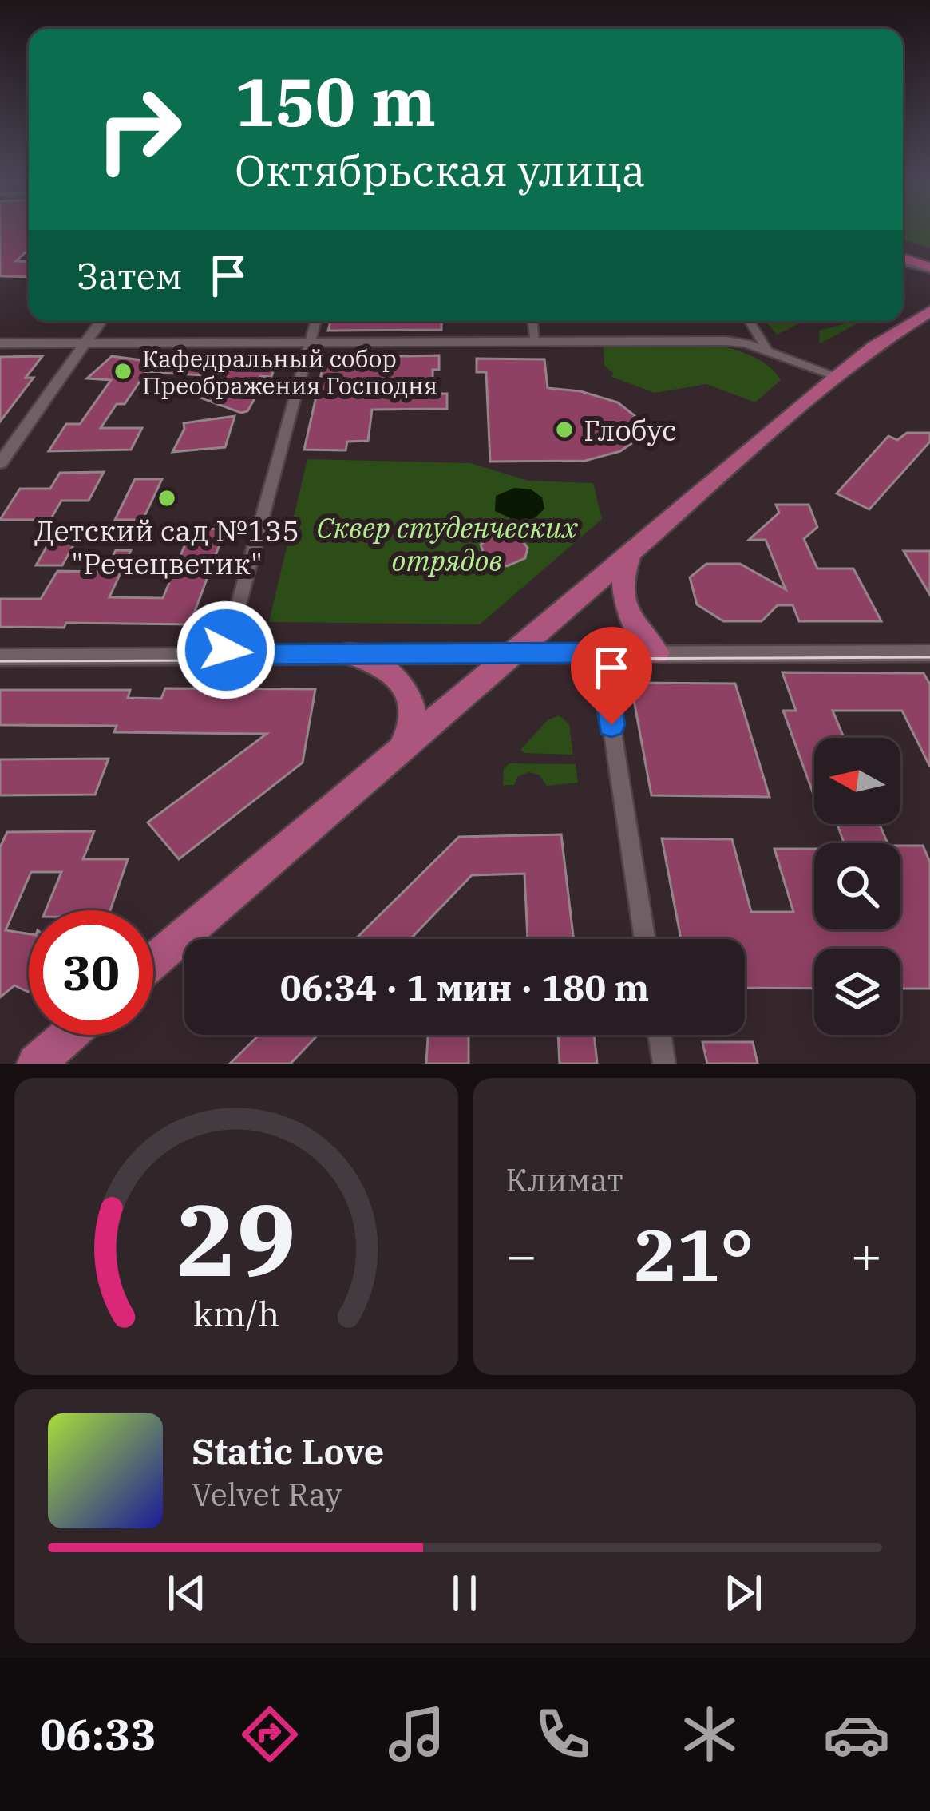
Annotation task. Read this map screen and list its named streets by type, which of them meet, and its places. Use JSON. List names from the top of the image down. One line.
{"parks":["Сквер студенческих отрядов"],"places":["Кафедральный собор Преображения Господня","Глобус","Детский сад №135 \"Речецветик\""],"north":"left","page":{"turn":["150 m","Октябрьская улица"],"then":"Затем","limit":"30","trip":"06:34 · 1 мин · 180 m","tile":"Климат","heat":["−","21°","+"],"song":["Static Love","Velvet Ray"],"tabs":"06:33","gauge":["29","km/h"]}}
